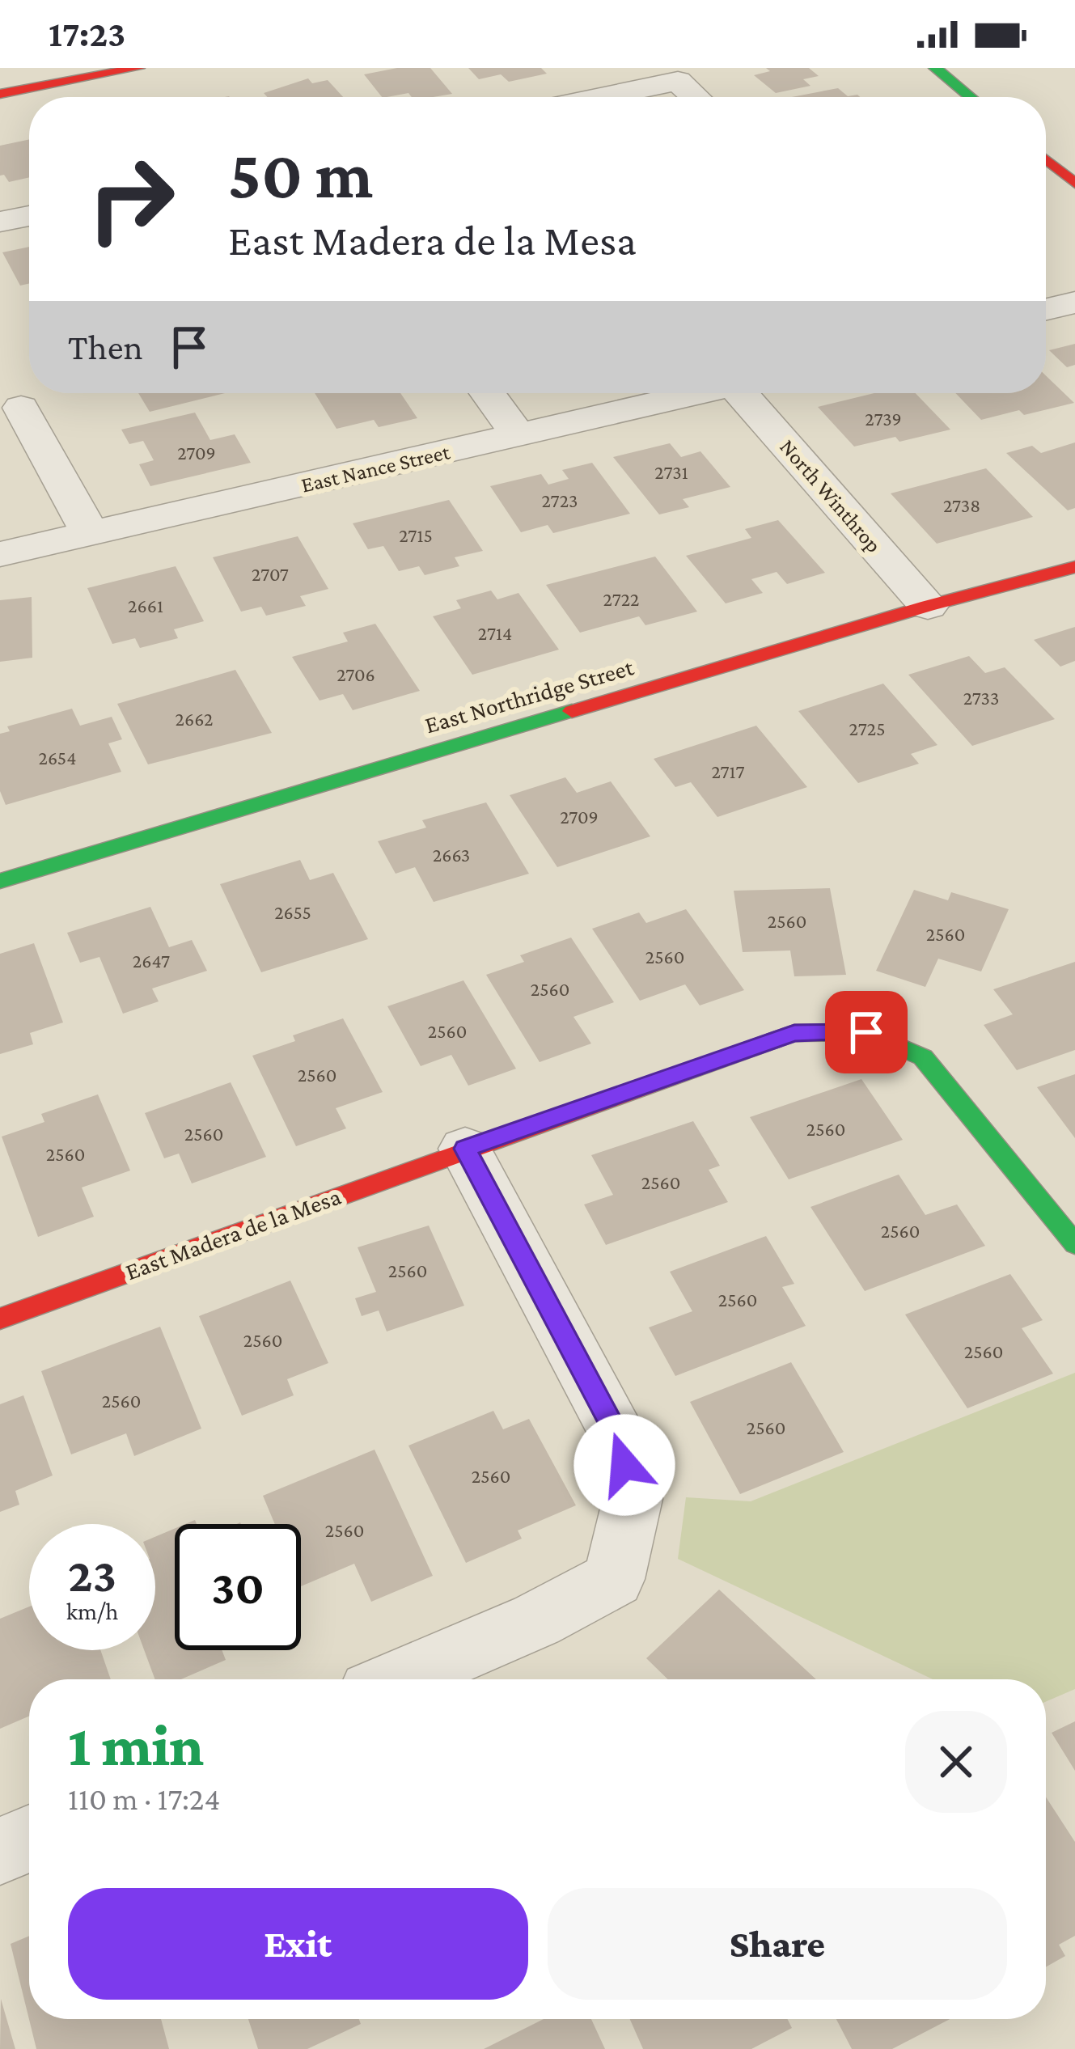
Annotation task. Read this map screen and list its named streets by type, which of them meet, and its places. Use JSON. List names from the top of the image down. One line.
{"streets":{"street":["East Nance Street","North Winthrop","East Northridge Street","East Madera de la Mesa"]},"crossings":[["North Winthrop","East Northridge Street"]],"house_numbers":["2739","2709","2731","2723","2738","2715","2707","2722","2661","2714","2706","2733","2662","2725","2654","2717","2709","2663","2655","2560","2560","2560","2647","2560","2560","2560","2560","2560","2560","2560","2560","2560","2560","2560","2560","2560","2560","2560","2560"],"page":{"status":"17:23","turn":["50 m","East Madera de la Mesa"],"then":"Then","speed":"23 km/h","limit":"30","heading":["1 min","110 m · 17:24"],"buttons":["Exit","Share"]}}
